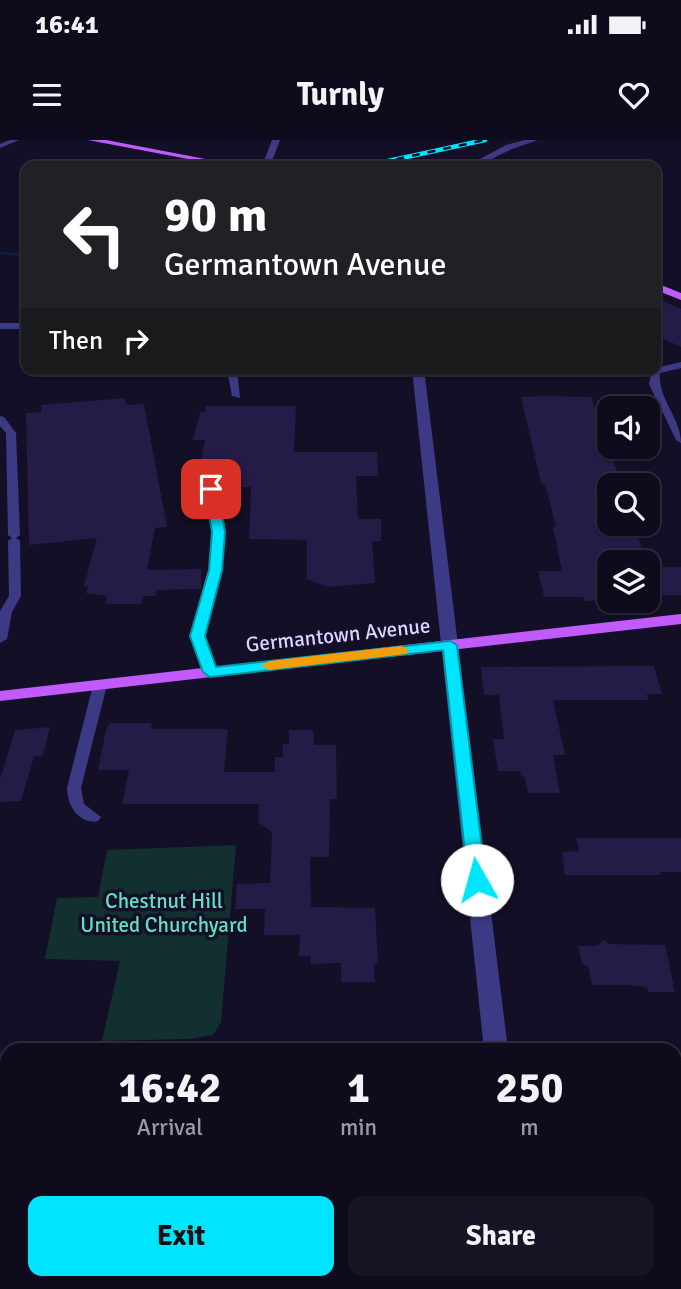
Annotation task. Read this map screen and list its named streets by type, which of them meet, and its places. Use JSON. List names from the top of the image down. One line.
{"streets":{"main road":["Germantown Avenue"]},"parks":["Chestnut Hill United Churchyard"],"page":{"status":"16:41","header":"Turnly","turn":["90 m","Germantown Avenue"],"then":"Then","eta":["16:42","Arrival","1","min","250","m"],"buttons":["Exit","Share"]}}
